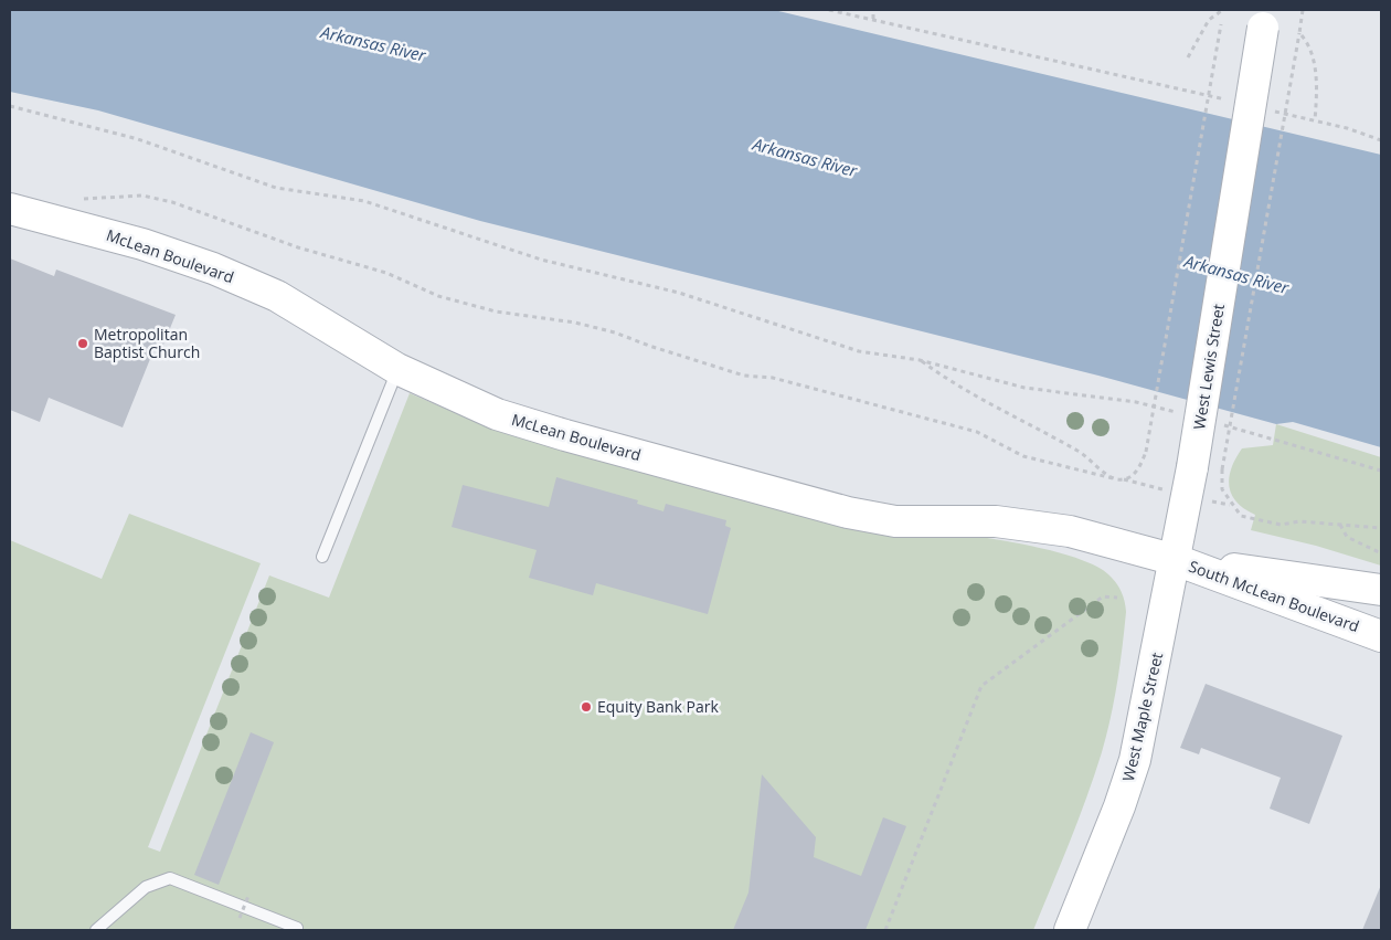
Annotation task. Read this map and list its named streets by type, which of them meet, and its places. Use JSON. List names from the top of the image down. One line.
{"streets":{"main road":["McLean Boulevard","West Lewis Street","South McLean Boulevard","West Maple Street"]},"crossings":[["McLean Boulevard","West Lewis Street"],["McLean Boulevard","South McLean Boulevard"],["McLean Boulevard","West Maple Street"],["West Lewis Street","South McLean Boulevard"],["West Lewis Street","West Maple Street"],["South McLean Boulevard","West Maple Street"]],"water":["Arkansas River"],"places":["Metropolitan Baptist Church","Equity Bank Park"]}
